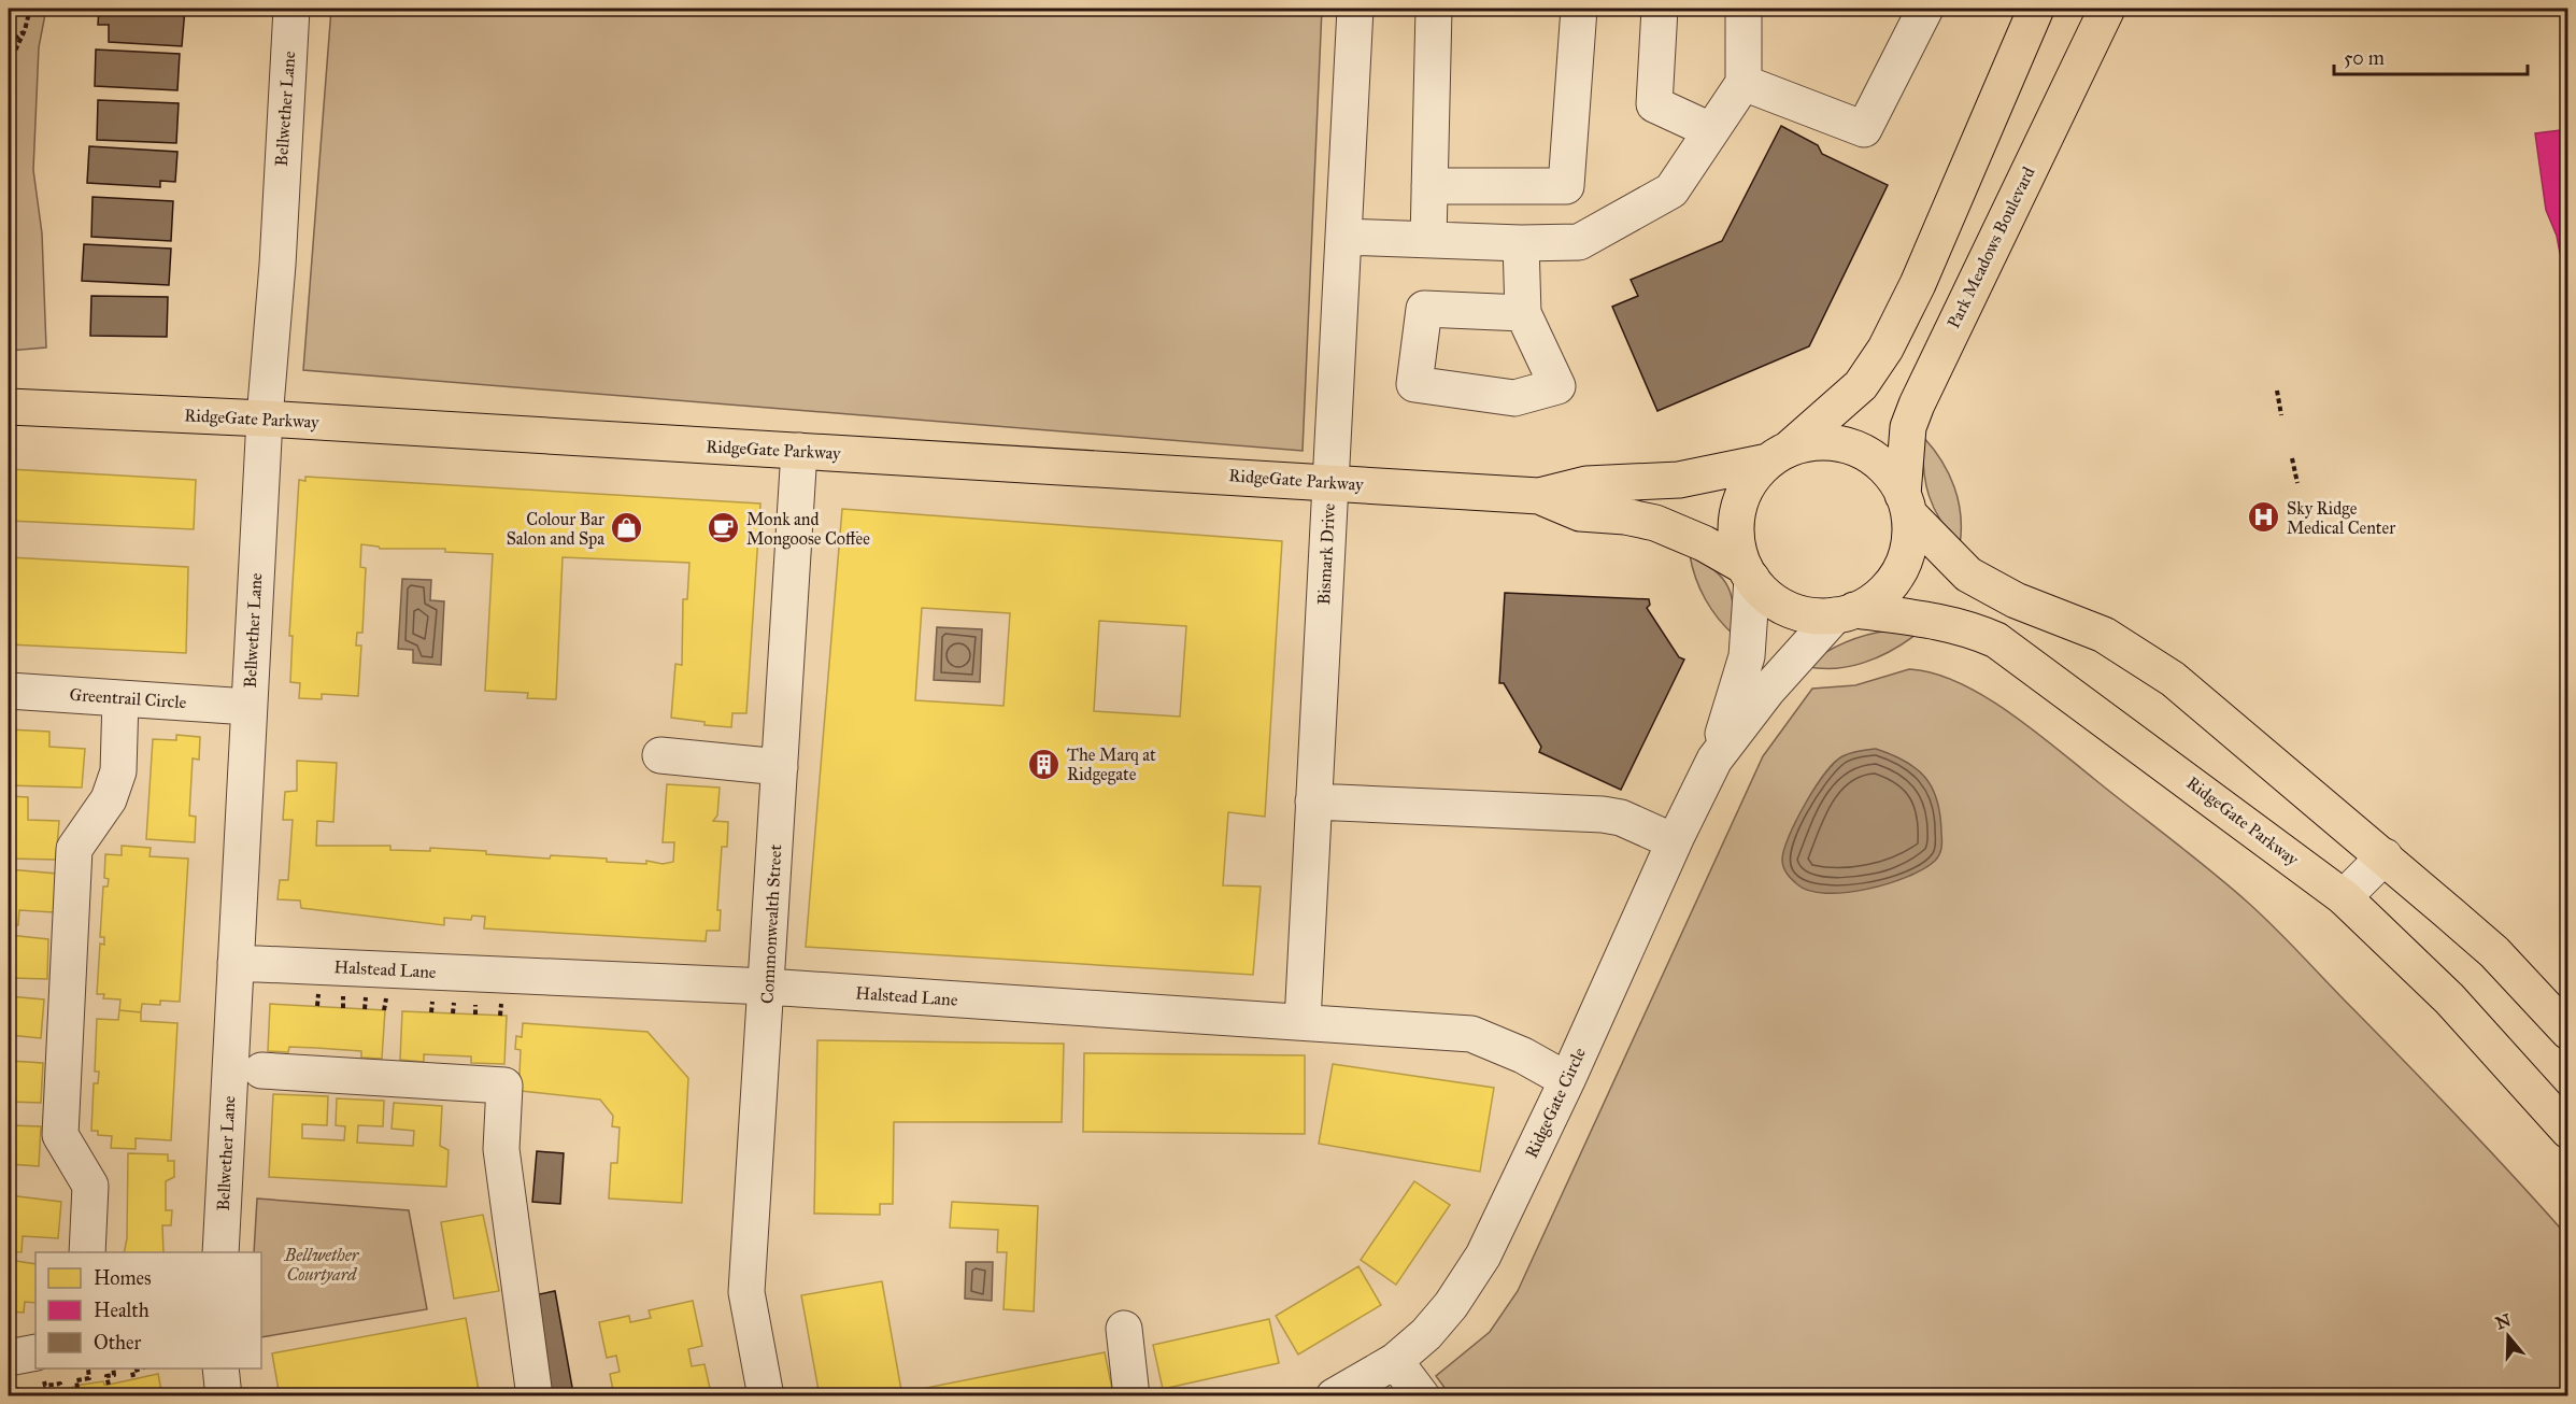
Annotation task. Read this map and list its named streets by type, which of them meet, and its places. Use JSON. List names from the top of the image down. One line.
{"streets":{"main road":["Park Meadows Boulevard","RidgeGate Parkway"],"street":["Bellwether Lane","Bismark Drive","Greentrail Circle","Commonwealth Street","Halstead Lane","RidgeGate Circle"]},"crossings":[["Bellwether Lane","RidgeGate Parkway"],["Bellwether Lane","Greentrail Circle"],["Bellwether Lane","Halstead Lane"],["Park Meadows Boulevard","RidgeGate Parkway"],["Park Meadows Boulevard","RidgeGate Circle"],["RidgeGate Parkway","Bismark Drive"],["RidgeGate Parkway","Commonwealth Street"],["RidgeGate Parkway","RidgeGate Circle"],["Bismark Drive","Halstead Lane"],["Commonwealth Street","Halstead Lane"],["Halstead Lane","RidgeGate Circle"]],"parks":["Bellwether Courtyard"],"places":{"hospital":["Sky Ridge Medical Center"],"shop":["Colour Bar Salon and Spa"],"cafe":["Monk and Mongoose Coffee"],"building":["The Marq at Ridgegate"]},"legend":["Homes","Health","Other"],"scale_bar":"50 m","north":"top"}
